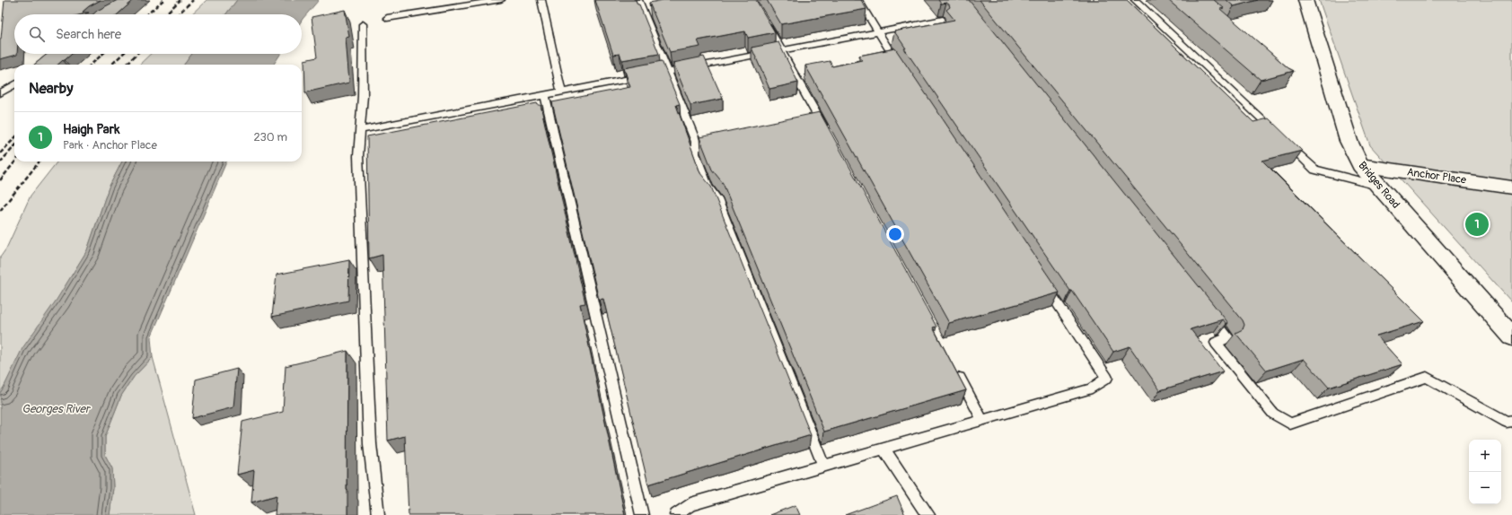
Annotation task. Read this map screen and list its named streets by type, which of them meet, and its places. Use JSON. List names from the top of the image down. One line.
{"streets":{"street":["Anchor Place","Bridges Road"]},"crossings":[["Anchor Place","Bridges Road"]],"water":["Georges River"],"page":{"search":"Search here","heading":"Nearby","list":[{"mark":"1","name":"Haigh Park","note":"Park · Anchor Place","value":"230 m"}],"pins":"1","map_buttons":["+","−"]}}
